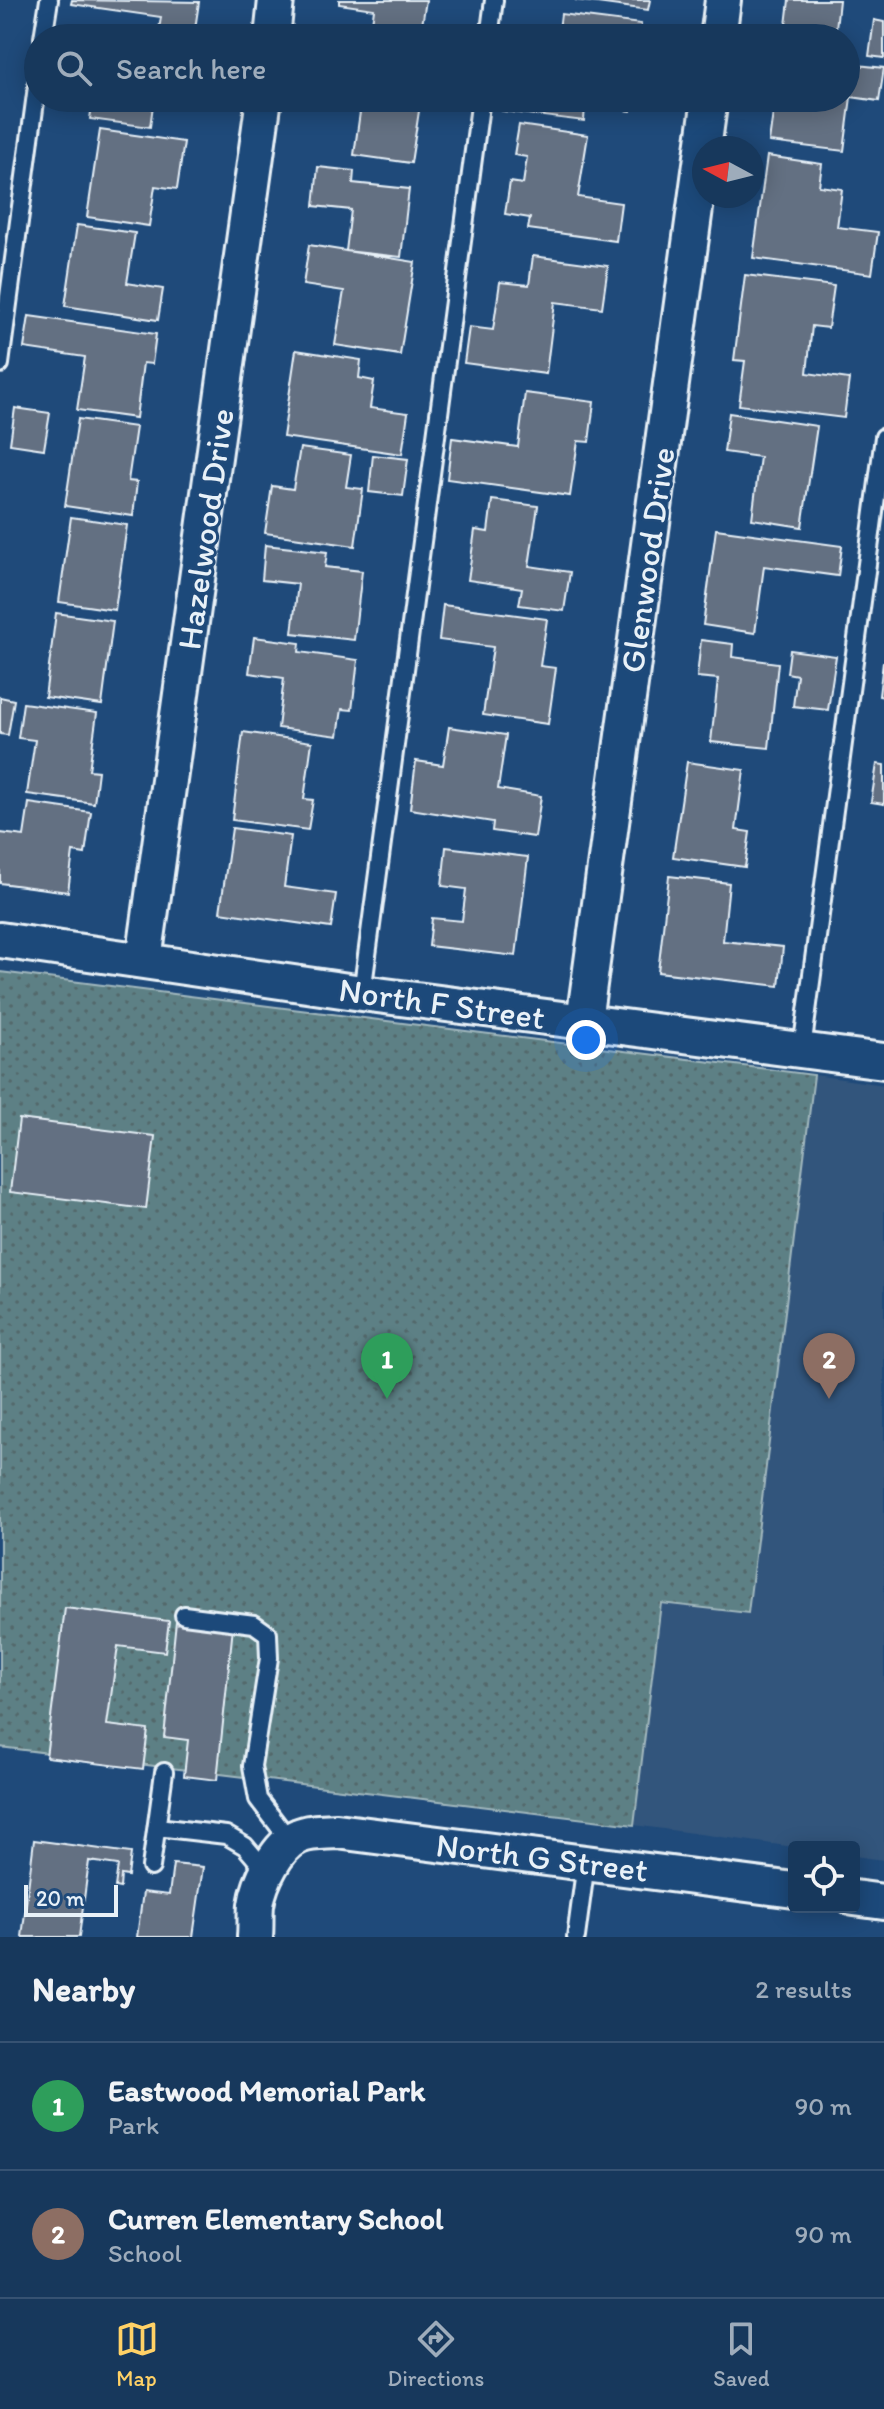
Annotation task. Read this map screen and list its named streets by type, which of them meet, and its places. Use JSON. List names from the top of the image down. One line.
{"streets":{"street":["Hazelwood Drive","Glenwood Drive","North F Street","North G Street"]},"crossings":[["Hazelwood Drive","North F Street"],["Glenwood Drive","North F Street"]],"scale_bar":"20 m","north":"left","page":{"search":"Search here","pins":["1","2"],"scale":"20 m","heading":["Nearby","2 results"],"list":[{"mark":"1","name":"Eastwood Memorial Park","note":"Park","value":"90 m"},{"mark":"2","name":"Curren Elementary School","note":"School","value":"90 m"}],"nav":["Map","Directions","Saved"]}}
